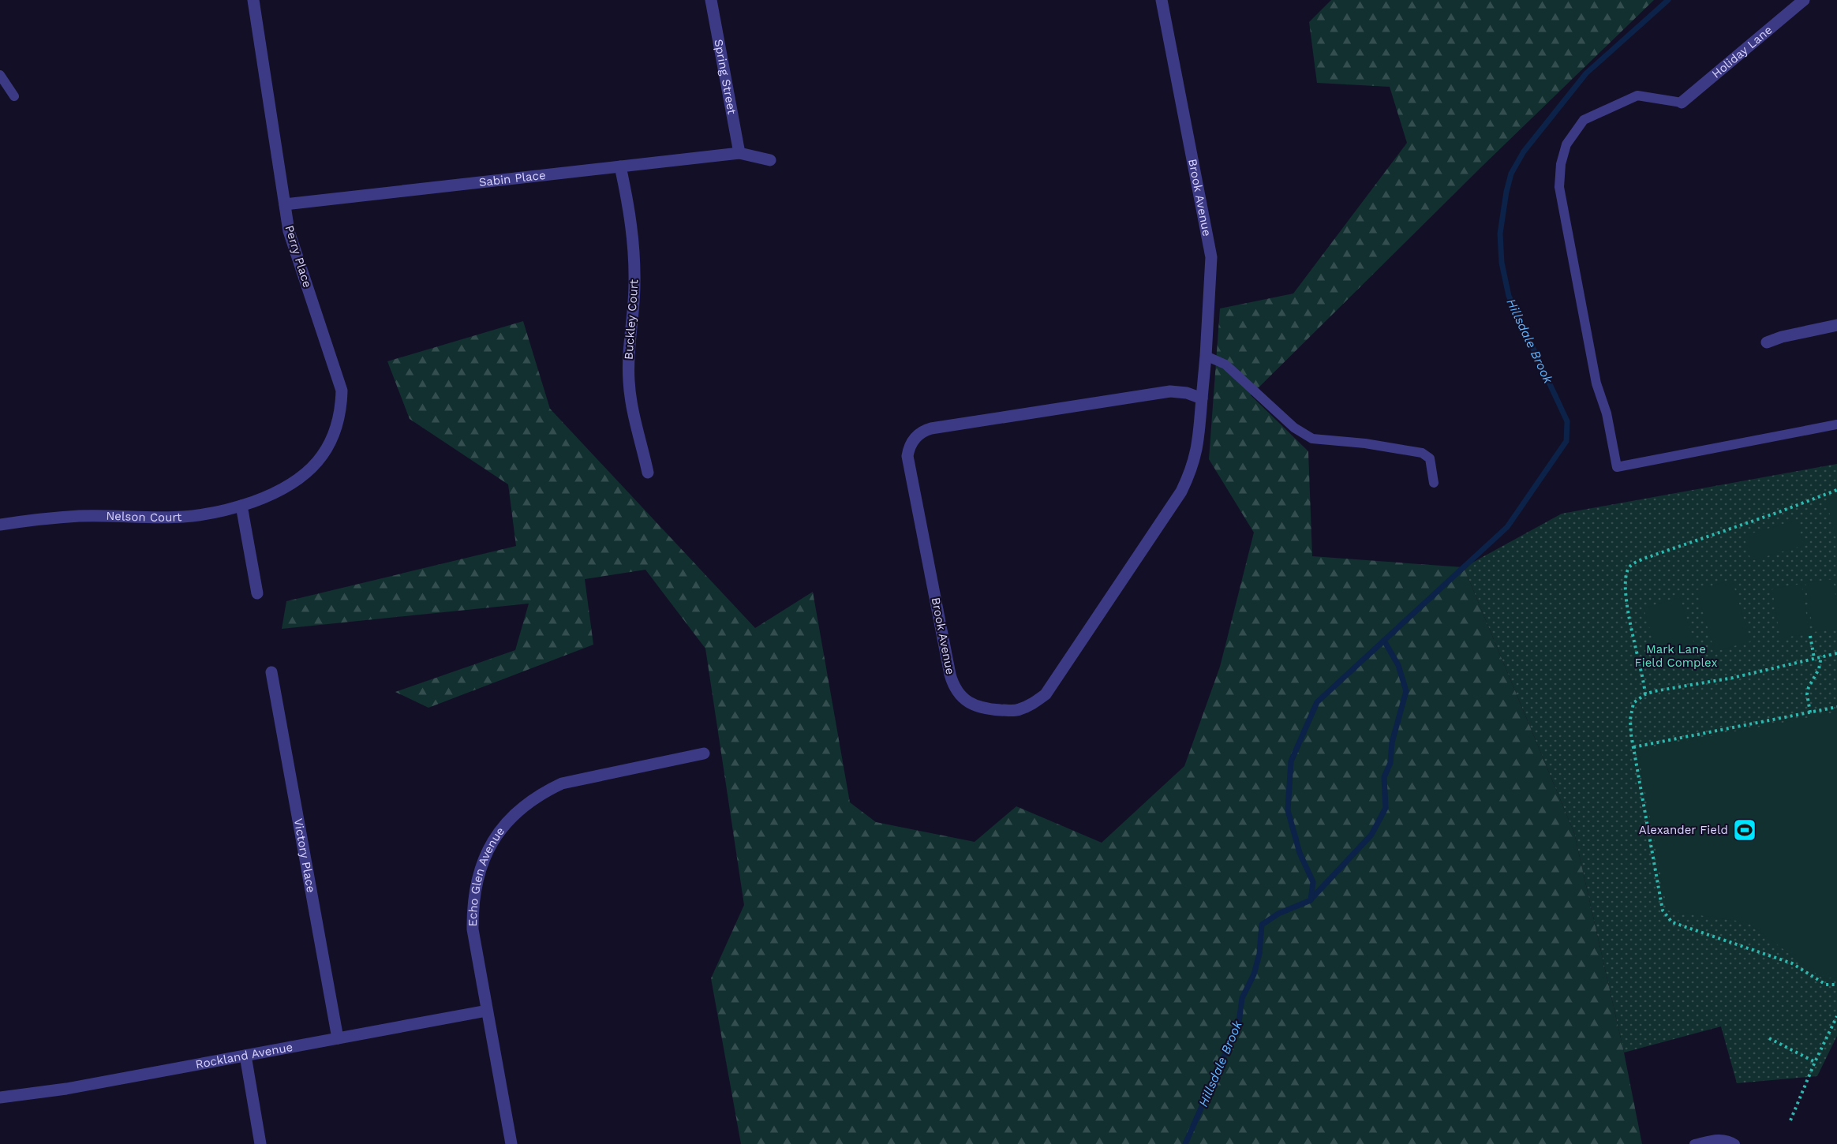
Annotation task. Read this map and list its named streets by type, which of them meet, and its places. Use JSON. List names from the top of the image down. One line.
{"streets":{"street":["Holiday Lane","Spring Street","Sabin Place","Brook Avenue","Perry Place","Buckley Court","Nelson Court","Victory Place","Echo Glen Avenue","Rockland Avenue"]},"crossings":[["Spring Street","Sabin Place"],["Sabin Place","Perry Place"],["Sabin Place","Buckley Court"],["Perry Place","Nelson Court"],["Victory Place","Rockland Avenue"],["Echo Glen Avenue","Rockland Avenue"]],"water":["Hillsdale Brook"],"parks":["Mark Lane Field Complex"],"places":{"sports":["Alexander Field"]}}
